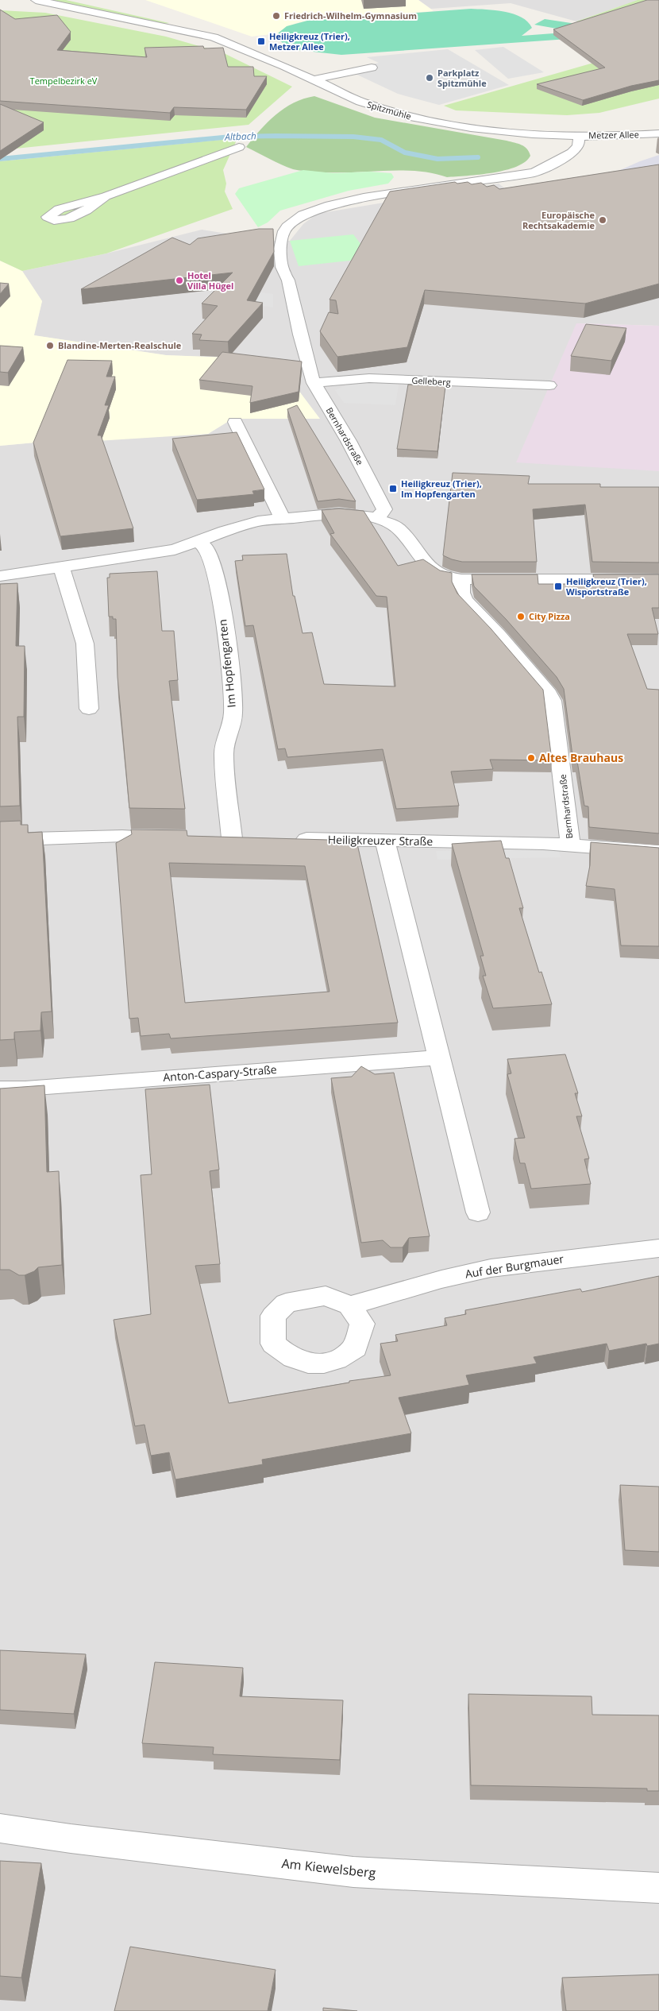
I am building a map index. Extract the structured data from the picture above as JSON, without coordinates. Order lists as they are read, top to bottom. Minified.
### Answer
{"streets":{"street":["Spitzmühle","Metzer Allee","Gelleberg","Bernhardstraße","Im Hopfengarten","Heiligkreuzer Straße","Anton-Caspary-Straße","Auf der Burgmauer","Am Kiewelsberg"]},"crossings":[["Spitzmühle","Metzer Allee"],["Spitzmühle","Bernhardstraße"],["Metzer Allee","Bernhardstraße"],["Gelleberg","Bernhardstraße"],["Bernhardstraße","Heiligkreuzer Straße"]],"water":["Altbach"],"parks":["Tempelbezirk eV"],"places":{"other":["Friedrich-Wilhelm-Gymnasium","Parkplatz Spitzmühle","Europäische Rechtsakademie","Hotel Villa Hügel","Blandine-Merten-Realschule","City Pizza","Altes Brauhaus"],"transit":["Heiligkreuz (Trier), Metzer Allee","Heiligkreuz (Trier), Im Hopfengarten","Heiligkreuz (Trier), Wisportstraße"]}}
